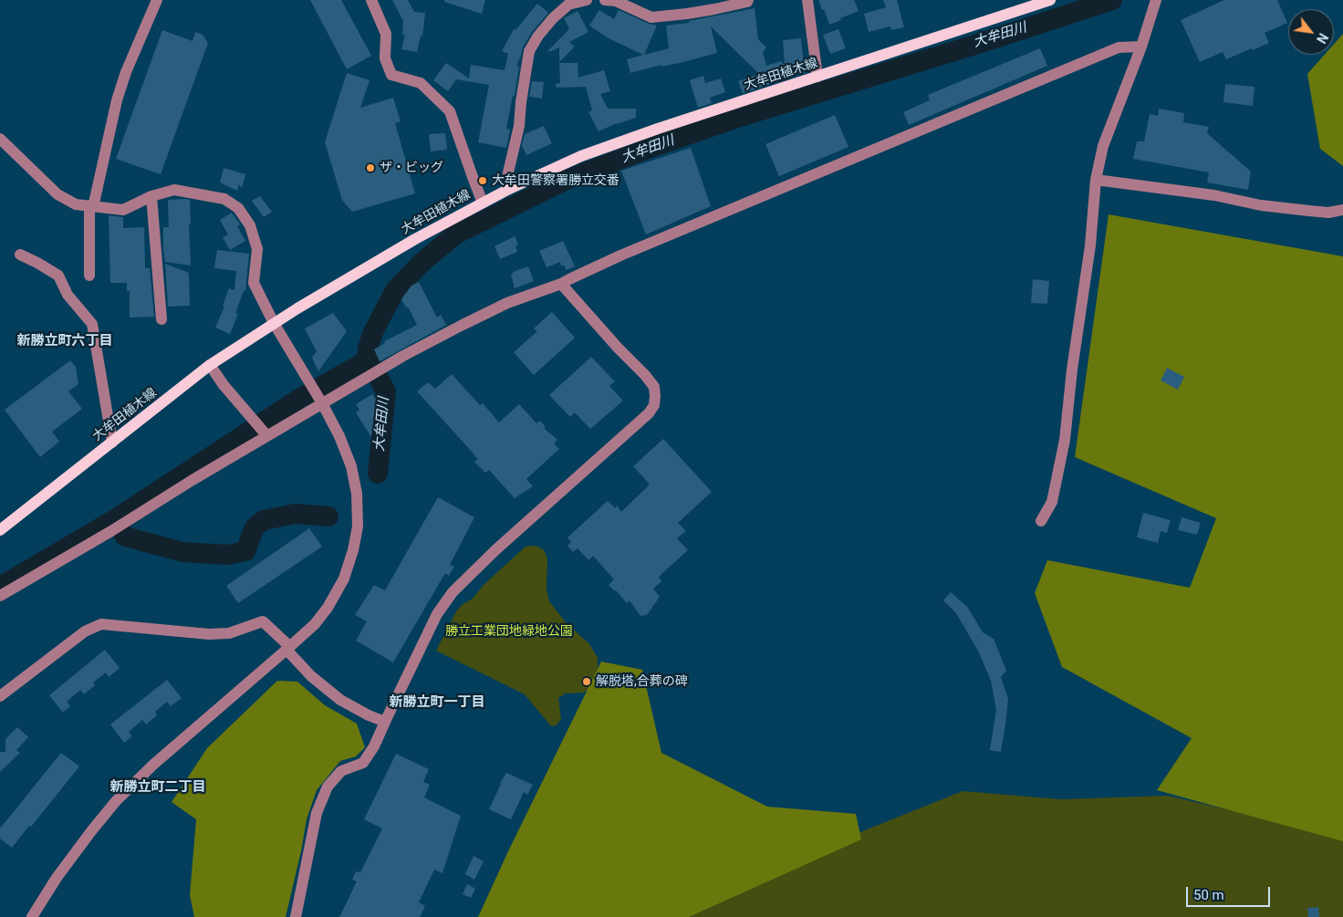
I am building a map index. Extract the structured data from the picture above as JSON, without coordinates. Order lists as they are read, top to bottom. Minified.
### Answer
{"streets":{"main road":["大牟田植木線"]},"districts":["新勝立町六丁目","新勝立町一丁目","新勝立町二丁目"],"water":["大牟田川"],"parks":["勝立工業団地緑地公園"],"places":["ザ・ビッグ","大牟田警察署勝立交番","解脱塔,合葬の碑"],"scale_bar":"50 m","north":"bottom right"}
